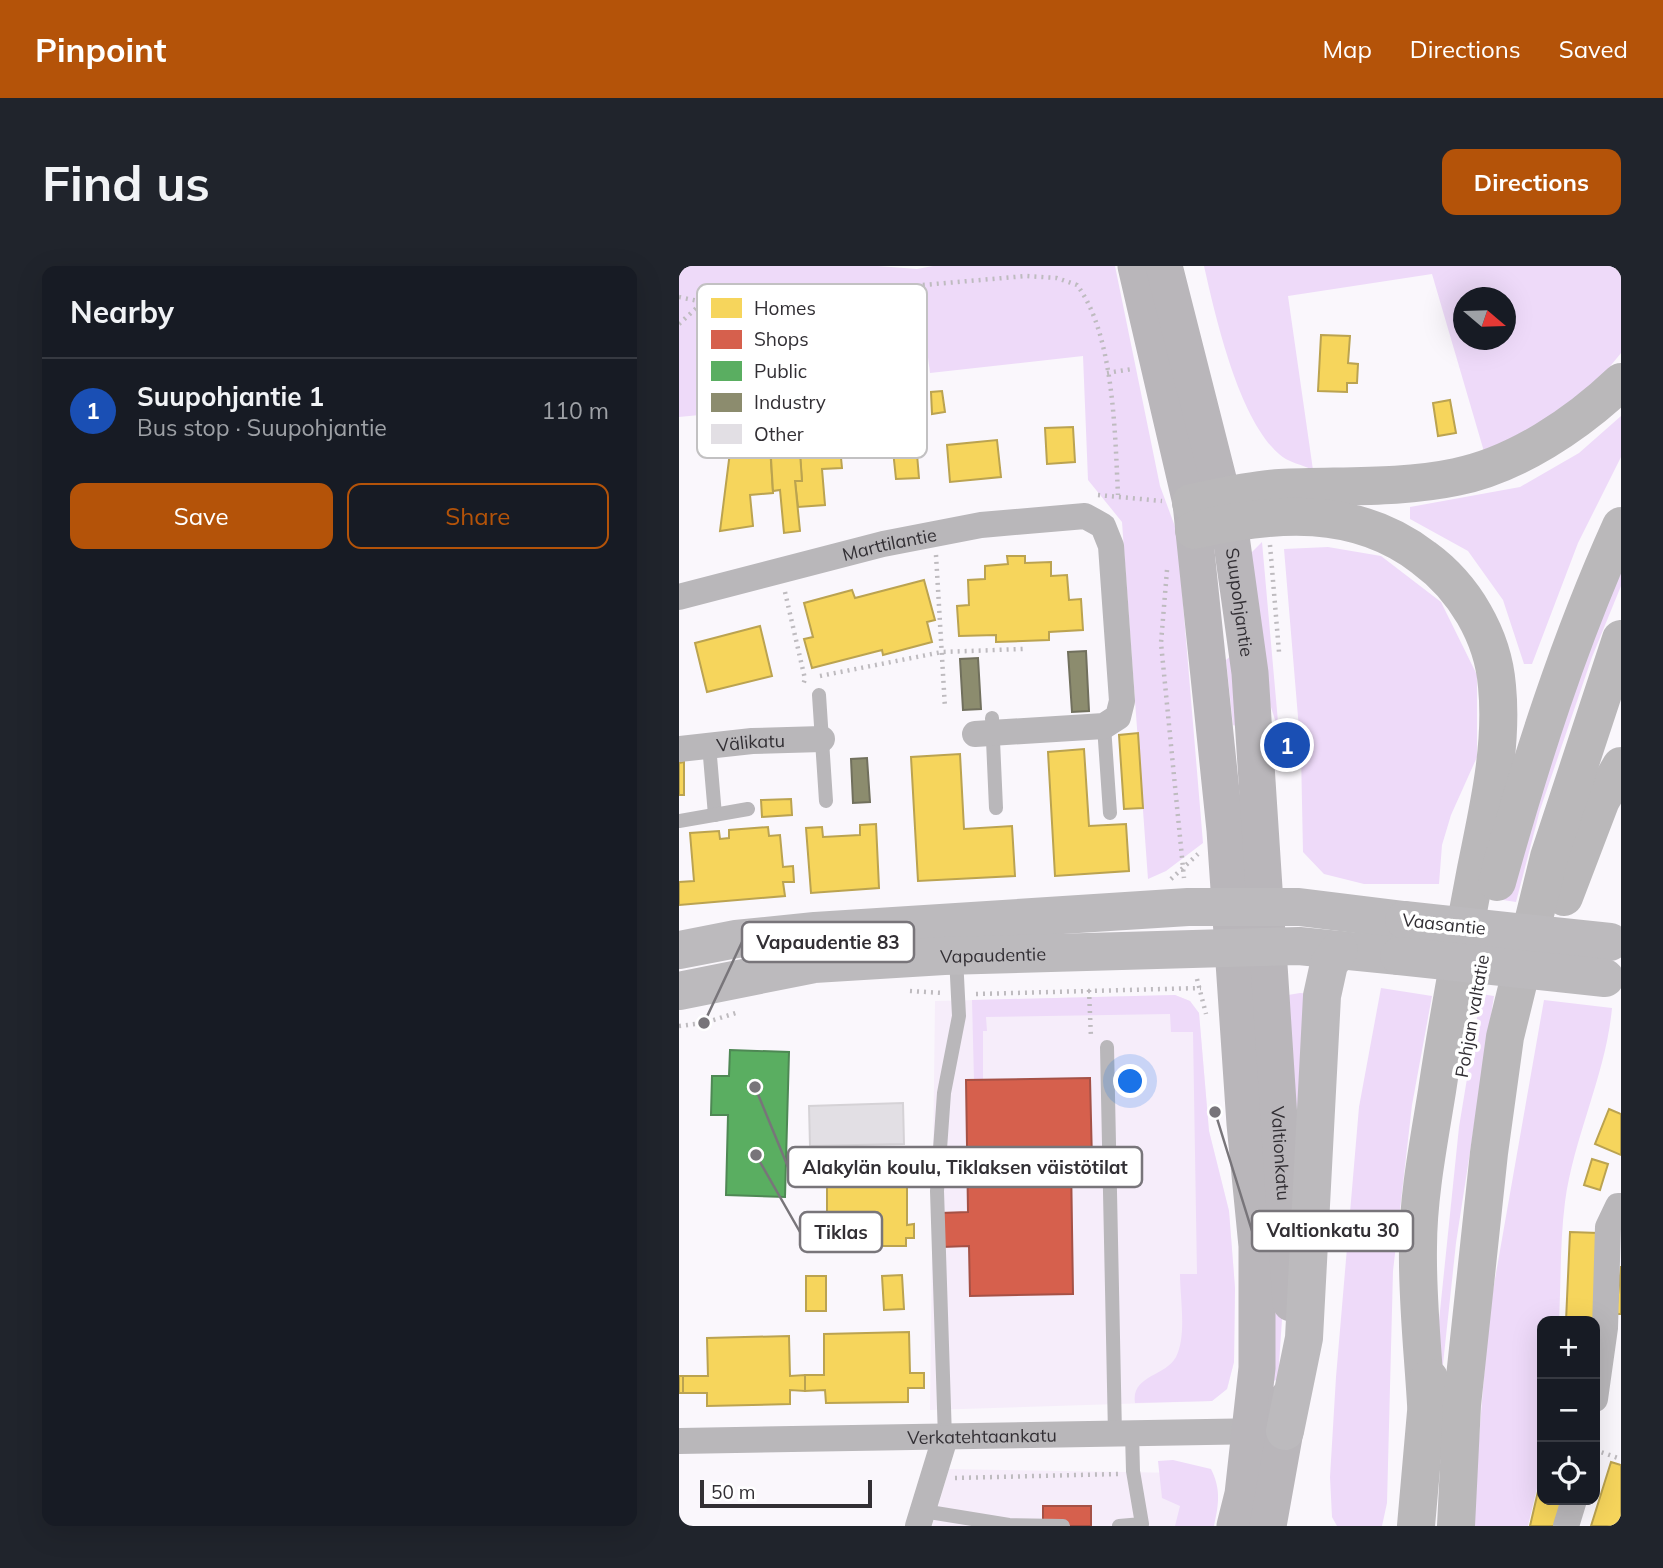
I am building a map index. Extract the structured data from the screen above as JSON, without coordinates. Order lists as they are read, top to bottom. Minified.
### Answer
{"streets":{"highway":["Pohjan valtatie"],"main road":["Vaasantie","Vapaudentie","Valtionkatu"],"street":["Marttilantie","Välikatu","Verkatehtaankatu"]},"crossings":[["Vaasantie","Vapaudentie"],["Vaasantie","Valtionkatu"],["Vapaudentie","Valtionkatu"],["Valtionkatu","Verkatehtaankatu"]],"places":["Vapaudentie 83","Alakylän koulu, Tiklaksen väistötilat","Valtionkatu 30","Tiklas"],"legend":["Homes","Shops","Public","Industry","Other"],"scale_bar":"50 m","north":"right","page":{"header":"Pinpoint","nav":["Map","Directions","Saved"],"buttons":["Directions",["Save","Share"]],"title":"Find us","heading":"Nearby","list":[{"mark":"1","name":"Suupohjantie 1","note":"Bus stop · Suupohjantie","value":"110 m"}],"pins":"1","map_buttons":["+","−"],"scale":"50 m"}}
